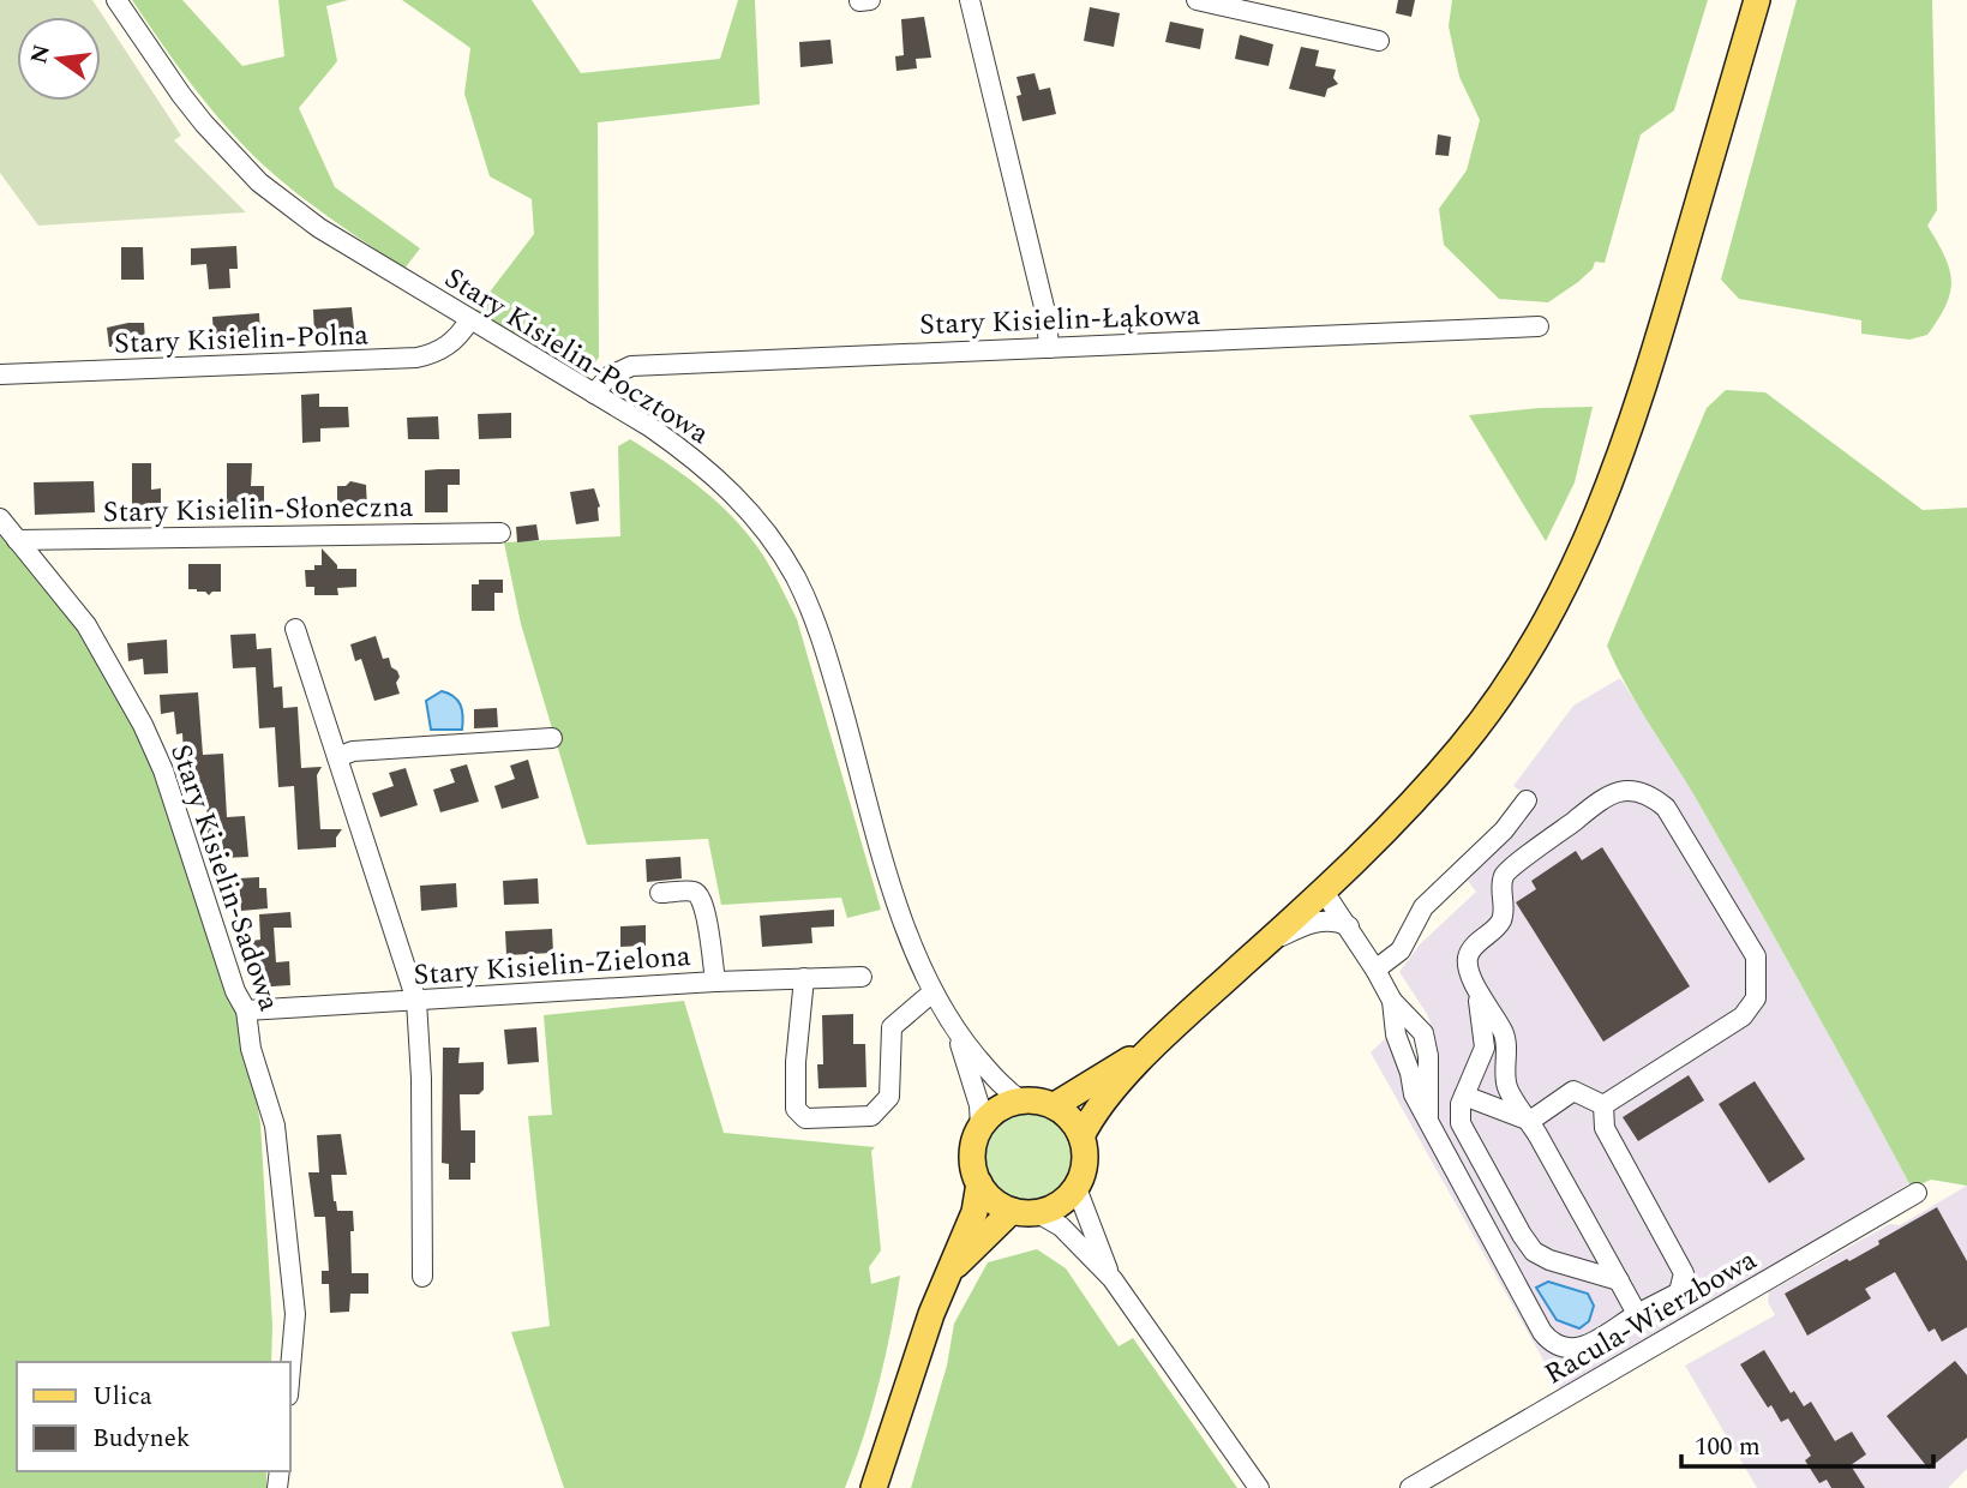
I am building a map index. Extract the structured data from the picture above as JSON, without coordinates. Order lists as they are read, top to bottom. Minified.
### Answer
{"streets":{"street":["Stary Kisielin-Łąkowa","Stary Kisielin-Polna","Stary Kisielin-Pocztowa","Stary Kisielin-Słoneczna","Stary Kisielin-Sadowa","Stary Kisielin-Zielona","Racula-Wierzbowa"]},"crossings":[["Stary Kisielin-Łąkowa","Stary Kisielin-Pocztowa"],["Stary Kisielin-Polna","Stary Kisielin-Pocztowa"],["Stary Kisielin-Słoneczna","Stary Kisielin-Sadowa"],["Stary Kisielin-Sadowa","Stary Kisielin-Zielona"]],"legend":["Ulica","Budynek"],"scale_bar":"100 m","north":"left"}
